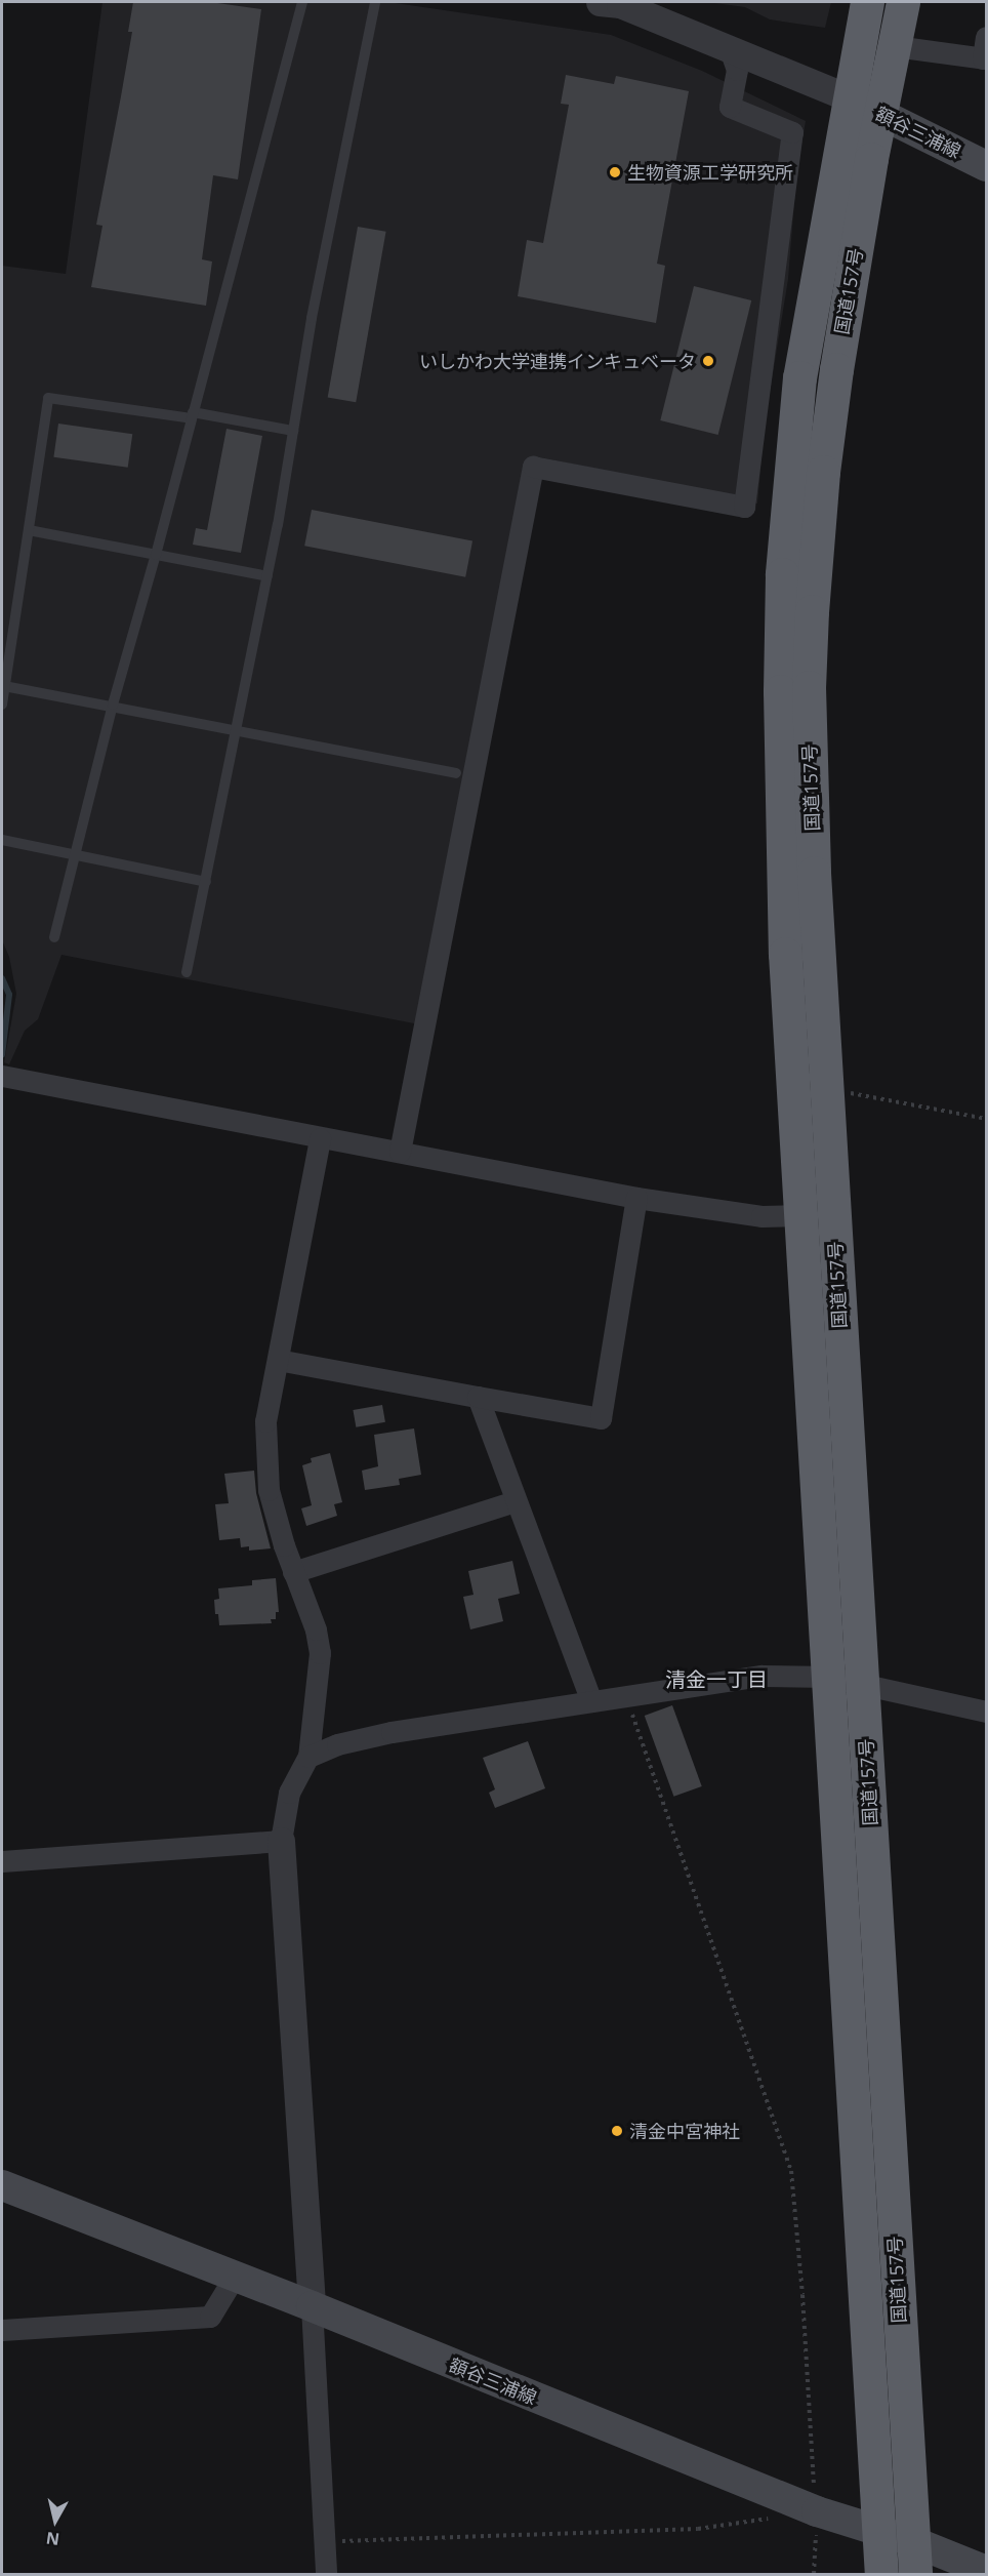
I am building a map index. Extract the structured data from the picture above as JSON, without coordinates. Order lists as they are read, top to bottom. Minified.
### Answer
{"streets":{"highway":["国道157号"],"main road":["額谷三浦線"]},"crossings":[["額谷三浦線","国道157号"]],"districts":["清金一丁目"],"places":["生物資源工学研究所","いしかわ大学連携インキュベータ","清金中宮神社"],"north":"bottom"}
